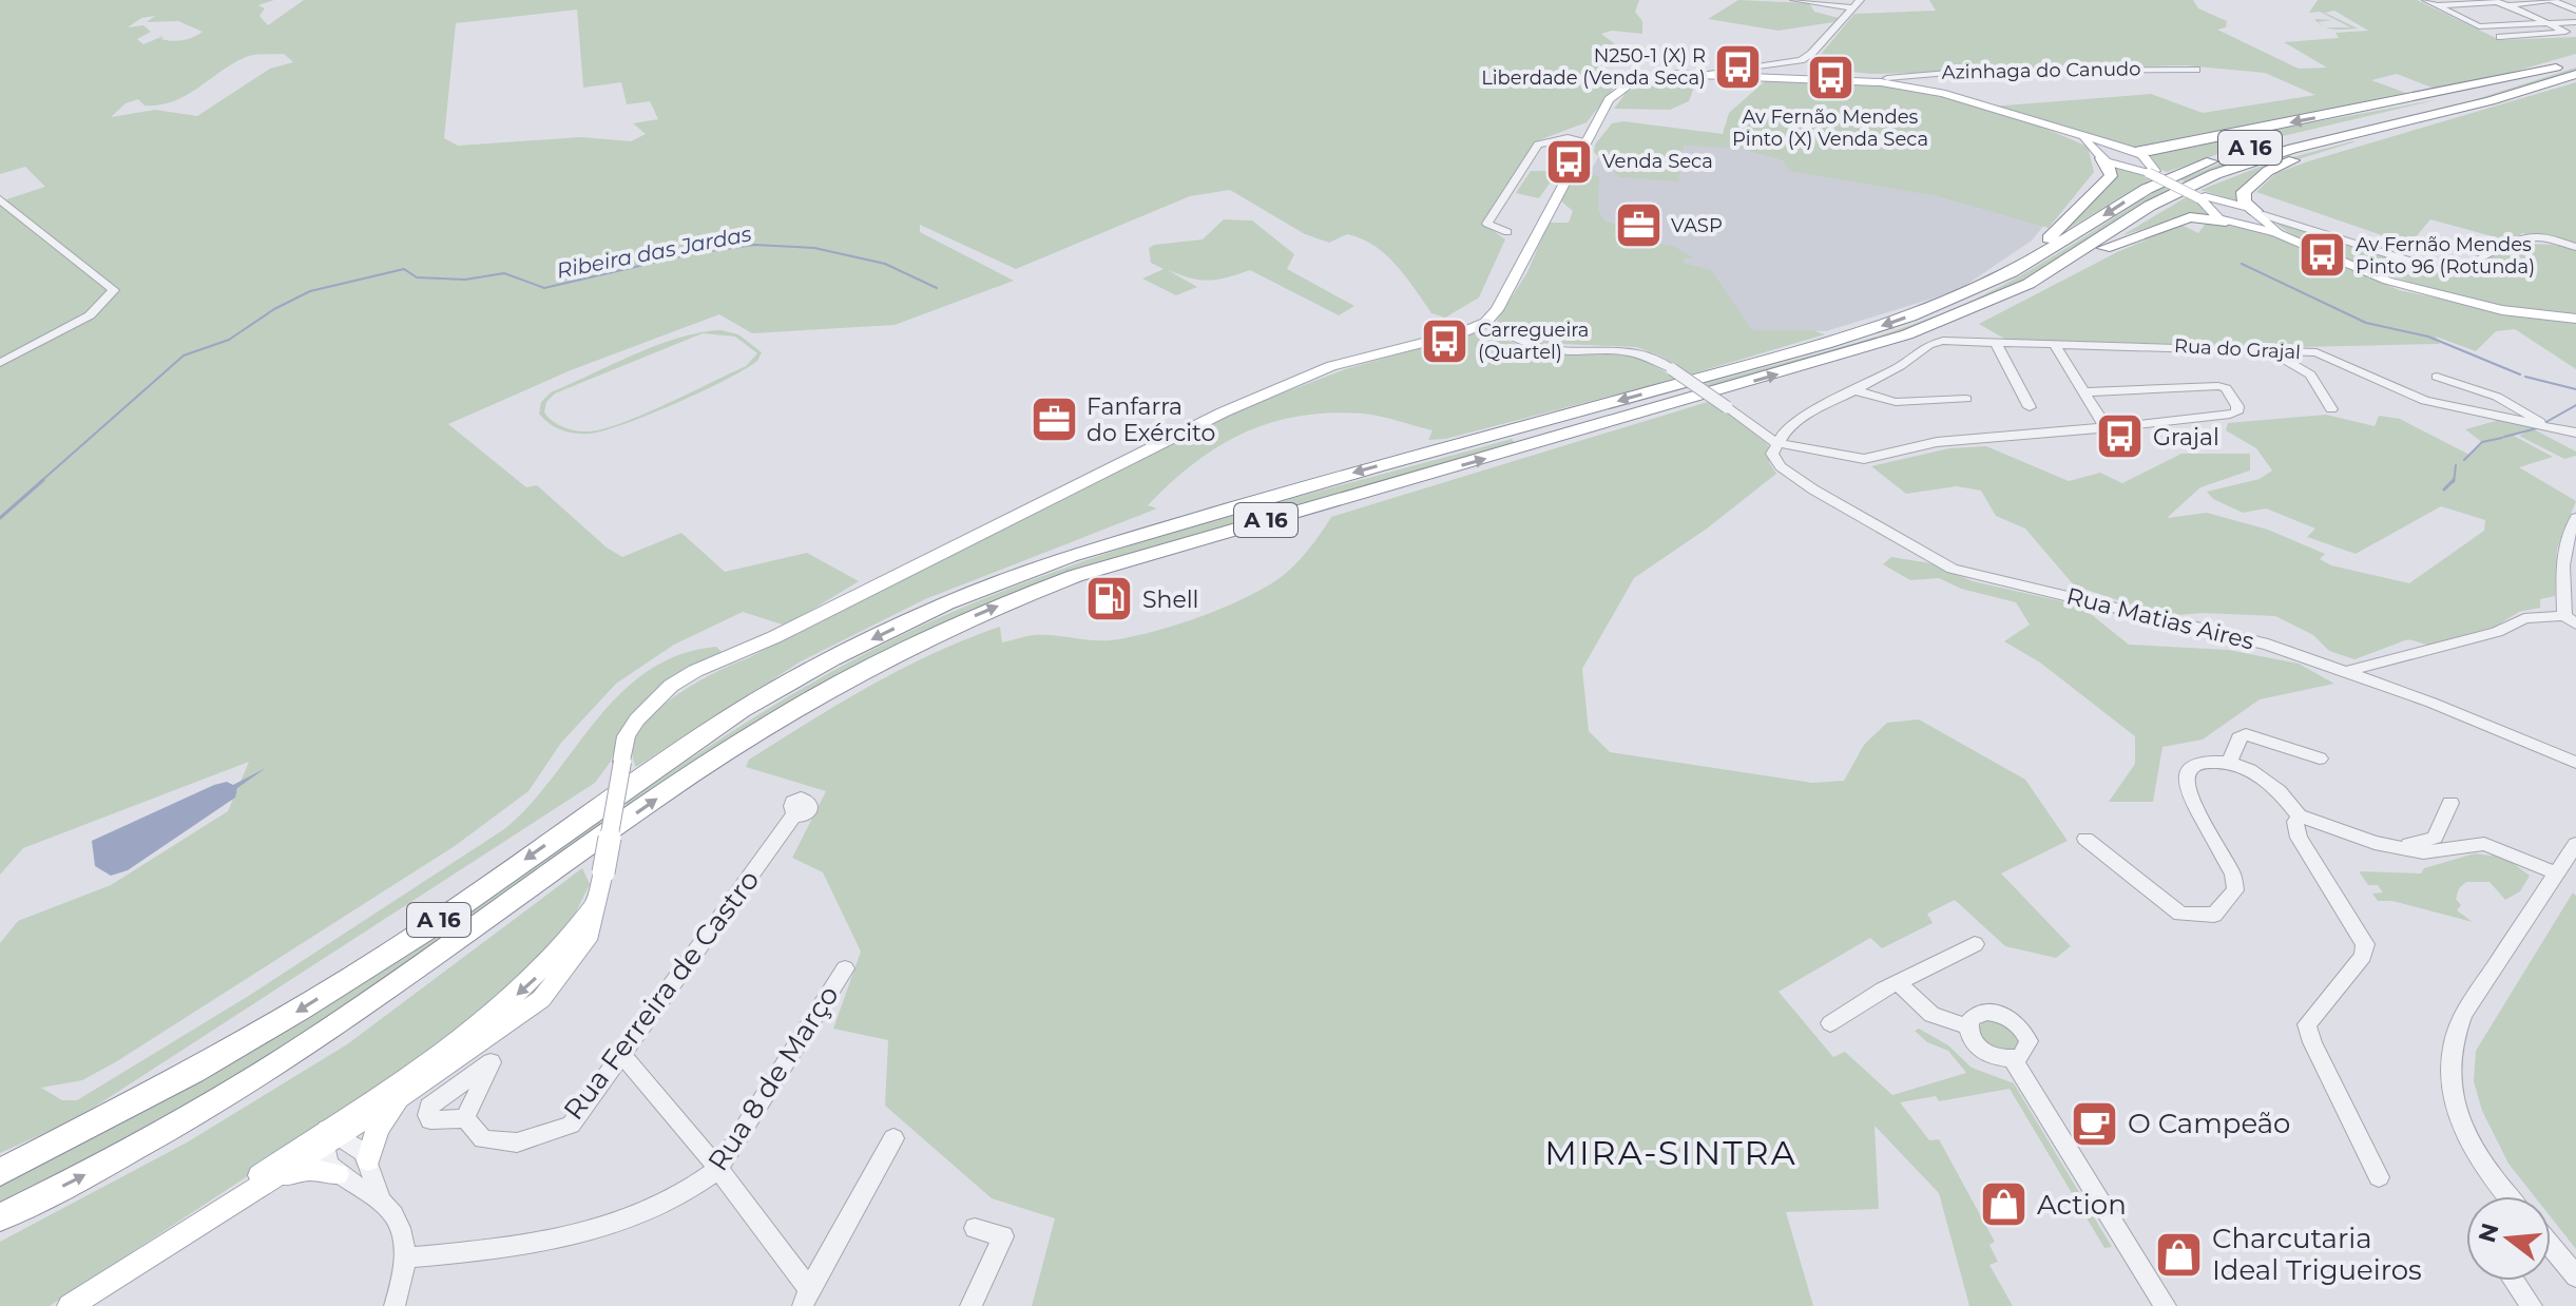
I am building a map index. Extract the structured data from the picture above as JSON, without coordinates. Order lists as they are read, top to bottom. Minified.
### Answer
{"streets":{"highway":["A 16"],"street":["Azinhaga do Canudo","Rua do Grajal","Rua Matias Aires","Rua Ferreira de Castro","Rua 8 de Março"]},"districts":["MIRA-SINTRA"],"water":["Ribeira das Jardas"],"places":{"bus stop":["N250-1 (X) R Liberdade (Venda Seca)","Av Fernão Mendes Pinto (X) Venda Seca","Venda Seca","Av Fernão Mendes Pinto 96 (Rotunda)","Carregueira (Quartel)","Grajal"],"office":["VASP","Fanfarra do Exército"],"fuel station":["Shell"],"cafe":["O Campeão"],"shop":["Action","Charcutaria Ideal Trigueiros"]},"north":"left"}
